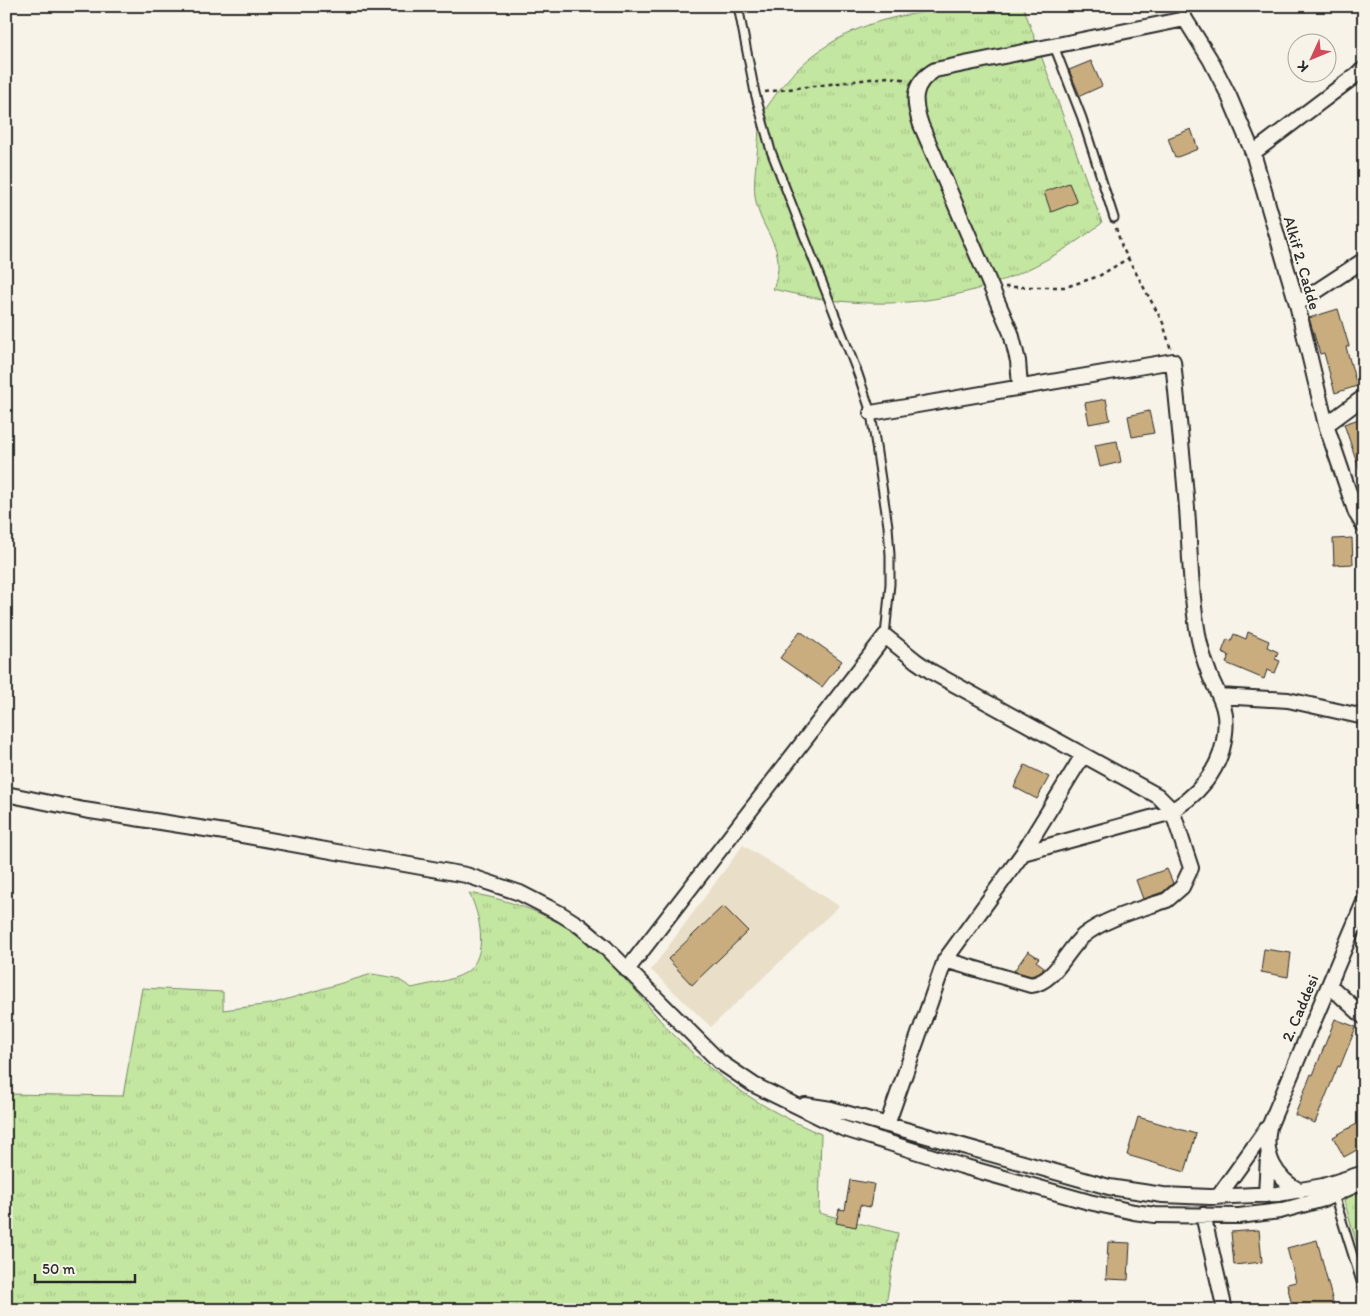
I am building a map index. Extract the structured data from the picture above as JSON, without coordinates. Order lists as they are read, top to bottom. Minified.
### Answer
{"streets":{"street":["Alkif 2. Cadde","2. Caddesi"]},"scale_bar":"50 m","north":"bottom left"}
